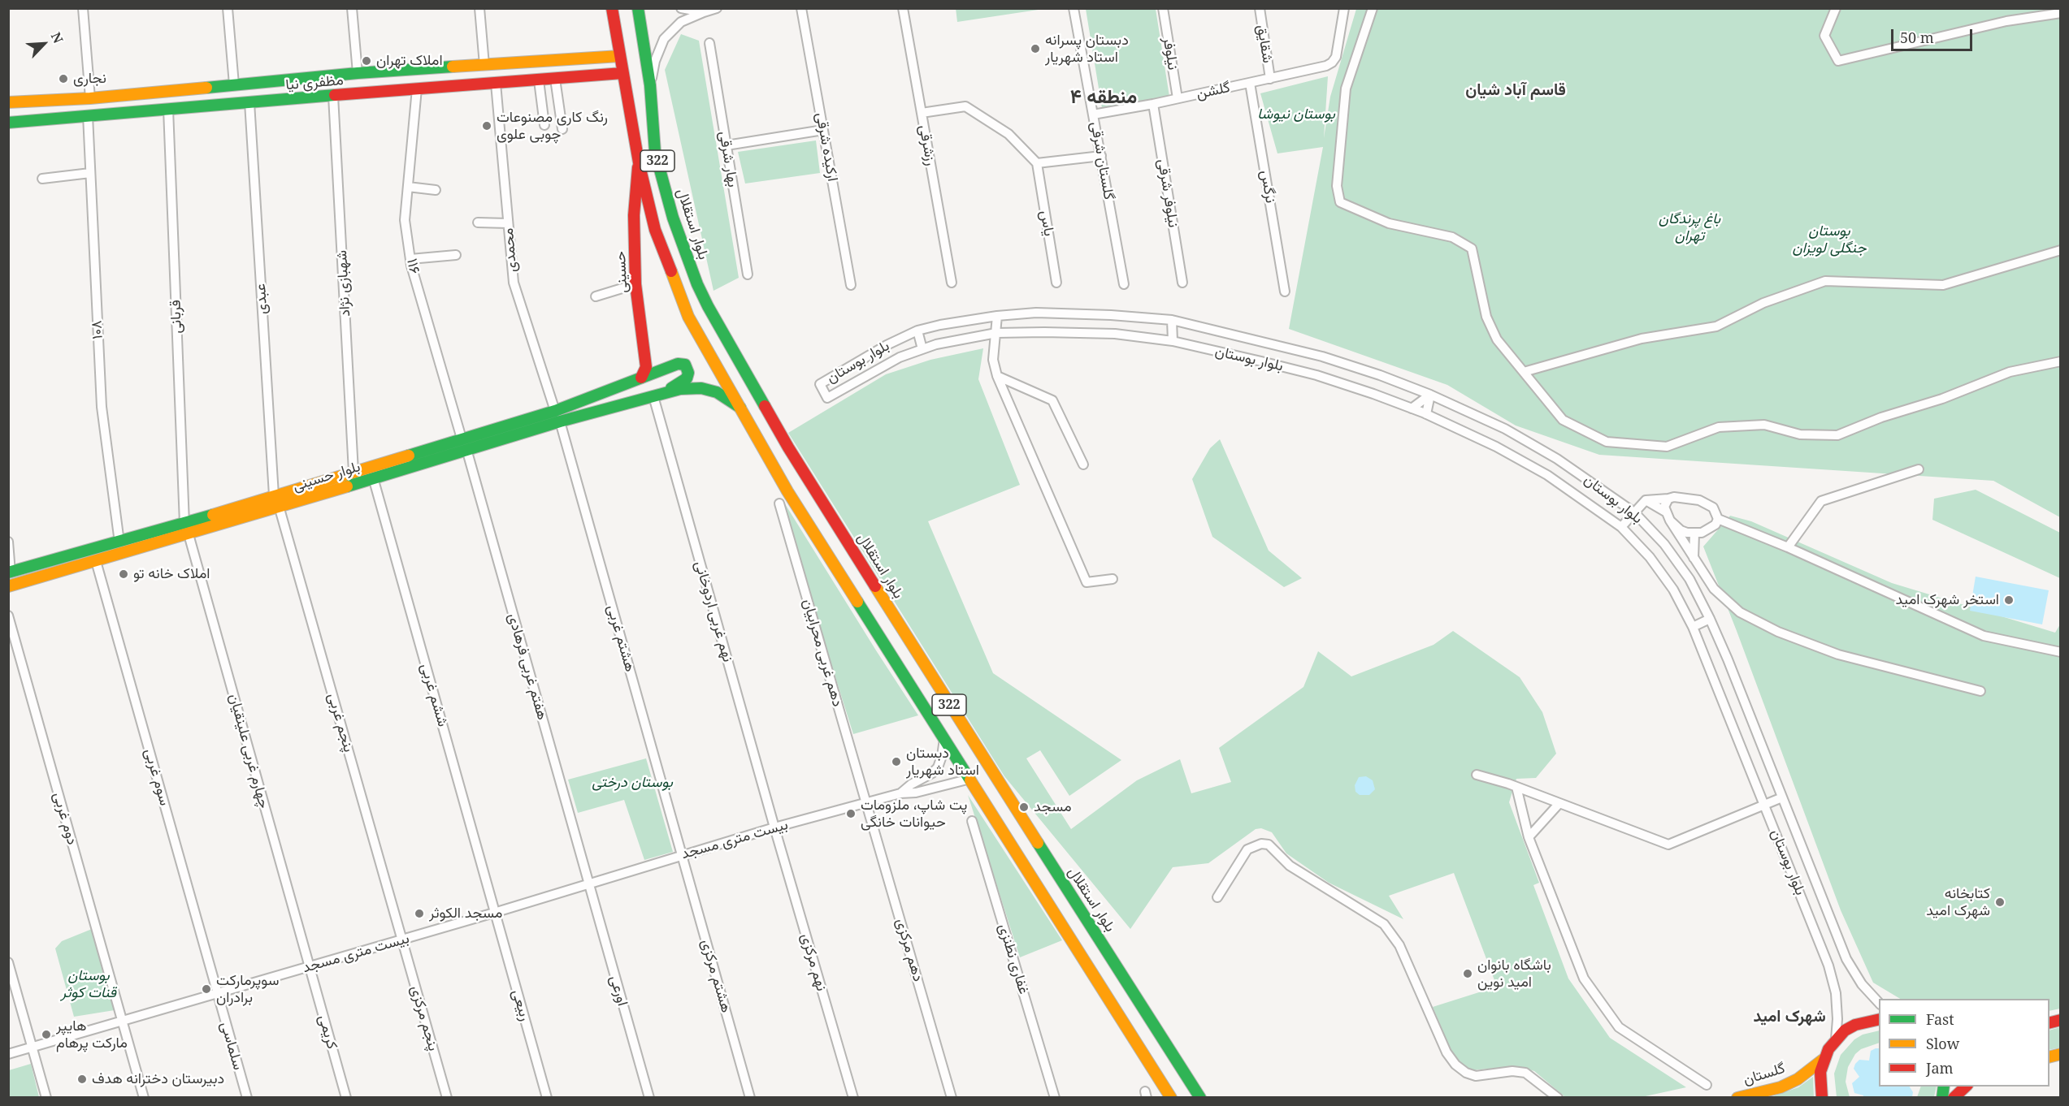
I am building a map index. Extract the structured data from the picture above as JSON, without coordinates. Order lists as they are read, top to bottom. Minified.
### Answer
{"streets":{"main road":["مظفری نیا","322","بلوار استقلال","حسینی","بلوار حسینی","گلستان"],"street":["شقایق","نیلوفر","گلشن","رزشرقی","ارکیده شرقی","بهار شرقی","گلستان شرقی","نرگس","نیلوفر شرقی","یاس","محمدی","۱۱۶","شهبازی نژاد","عبدی","قربانی","۱۰۸","بلوار بوستان","نهم غربی اردوخانی","هشتم غربی","دهم غربی محرابیان","هفتم غربی فرهادی","ششم غربی","پنجم غربی","چهارم غربی علینقیان","سوم غربی","دوم غربی","بیست متری مسجد","دهم مرکزی","غفاری نطنزی","نهم مرکزی","هشتم مرکزی","اورعی","ربیعی","پنجم مرکزی","کریمی","سلماسی"]},"crossings":[["شقایق","گلشن"],["نیلوفر","گلشن"],["مظفری نیا","322"],["مظفری نیا","محمدی"],["مظفری نیا","۱۱۶"],["مظفری نیا","شهبازی نژاد"],["مظفری نیا","عبدی"],["مظفری نیا","قربانی"],["مظفری نیا","۱۰۸"],["گلشن","گلستان شرقی"],["گلشن","نرگس"],["گلشن","نیلوفر شرقی"],["322","حسینی"],["322","بیست متری مسجد"],["محمدی","بلوار حسینی"],["محمدی","هشتم غربی"],["۱۱۶","بلوار حسینی"],["۱۱۶","هفتم غربی فرهادی"],["حسینی","بلوار حسینی"],["شهبازی نژاد","بلوار حسینی"],["عبدی","بلوار حسینی"],["عبدی","پنجم غربی"],["قربانی","بلوار حسینی"],["قربانی","چهارم غربی علینقیان"],["۱۰۸","بلوار حسینی"],["بلوار حسینی","نهم غربی اردوخانی"],["بلوار حسینی","هشتم غربی"],["بلوار حسینی","هفتم غربی فرهادی"],["بلوار حسینی","ششم غربی"],["بلوار حسینی","پنجم غربی"],["بلوار حسینی","چهارم غربی علینقیان"],["بلوار حسینی","سوم غربی"],["نهم غربی اردوخانی","بیست متری مسجد"],["نهم غربی اردوخانی","نهم مرکزی"],["هشتم غربی","بیست متری مسجد"],["هشتم غربی","هشتم مرکزی"],["دهم غربی محرابیان","بیست متری مسجد"],["دهم غربی محرابیان","دهم مرکزی"],["هفتم غربی فرهادی","بیست متری مسجد"],["هفتم غربی فرهادی","اورعی"],["ششم غربی","بیست متری مسجد"],["ششم غربی","ربیعی"],["پنجم غربی","بیست متری مسجد"],["پنجم غربی","پنجم مرکزی"],["چهارم غربی علینقیان","بیست متری مسجد"],["چهارم غربی علینقیان","کریمی"],["سوم غربی","بیست متری مسجد"],["سوم غربی","سلماسی"],["دوم غربی","بیست متری مسجد"],["بیست متری مسجد","دهم مرکزی"],["بیست متری مسجد","نهم مرکزی"],["بیست متری مسجد","هشتم مرکزی"],["بیست متری مسجد","اورعی"],["بیست متری مسجد","ربیعی"],["بیست متری مسجد","پنجم مرکزی"],["بیست متری مسجد","کریمی"],["بیست متری مسجد","سلماسی"]],"districts":["قاسم آباد شیان","منطقه ۴","شهرک امید"],"parks":["بوستان نیوشا","باغ پرندگان تهران","بوستان جنگلی لویزان","بوستان درختی","بوستان قنات کوثر"],"places":["دبستان پسرانه استاد شهريار","املاک تهران","نجاری","رنگ کاری مصنوعات چوبی علوی","املاک خانه تو","استخر شهرک امید","دبستان استاد شهریار","مسجد","پت شاپ، ملزومات حیوانات خانگی","کتابخانه شهرک امید","مسجد الکوثر","باشگاه بانوان امید نوین","سوپرمارکت برادران","هایپر مارکت پرهام","دبیرستان دخترانه هدف"],"legend":["Fast","Slow","Jam"],"scale_bar":"50 m","north":"top right"}
